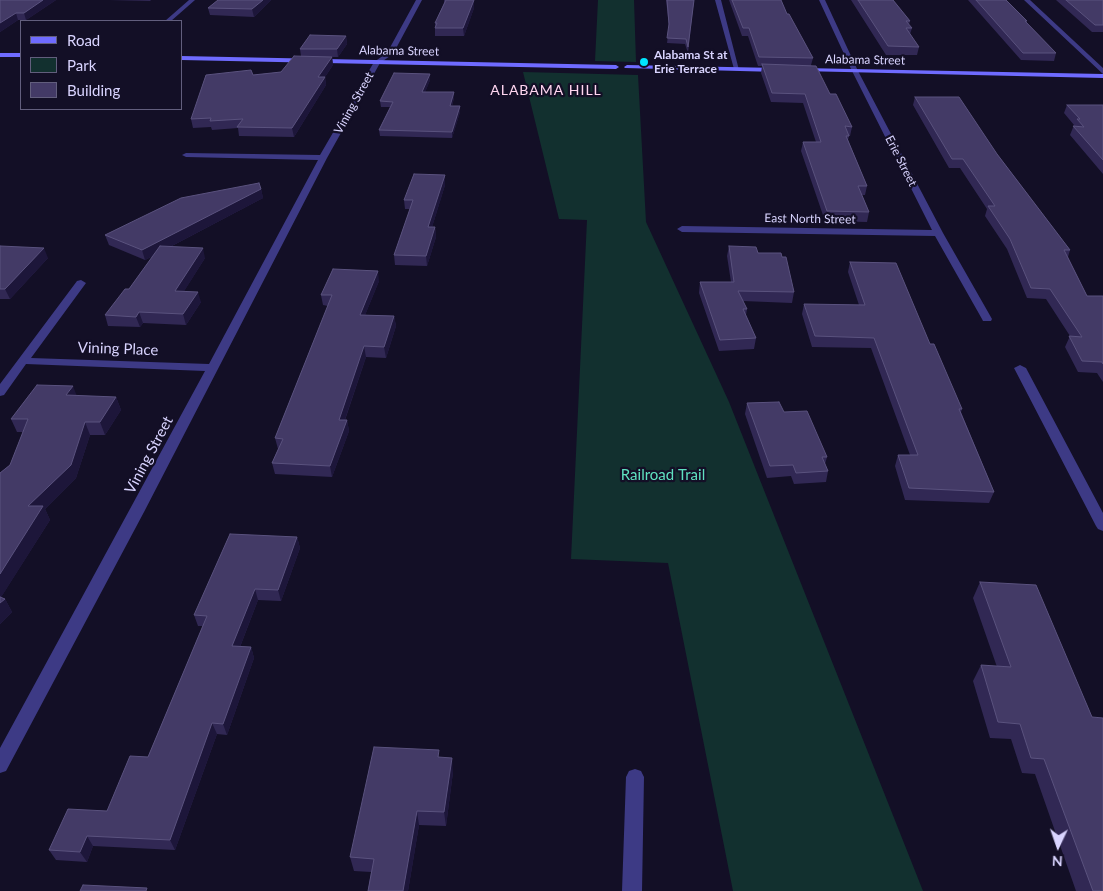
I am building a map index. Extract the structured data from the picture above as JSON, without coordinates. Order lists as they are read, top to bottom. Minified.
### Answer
{"streets":{"main road":["Alabama Street"],"street":["Vining Street","Erie Street","East North Street","Vining Place"]},"crossings":[["Alabama Street","Vining Street"],["Alabama Street","Erie Street"],["Vining Street","Vining Place"],["Erie Street","East North Street"]],"districts":["ALABAMA HILL"],"parks":["Railroad Trail"],"places":["Alabama St at Erie Terrace"],"legend":["Road","Park","Building"],"north":"bottom"}
